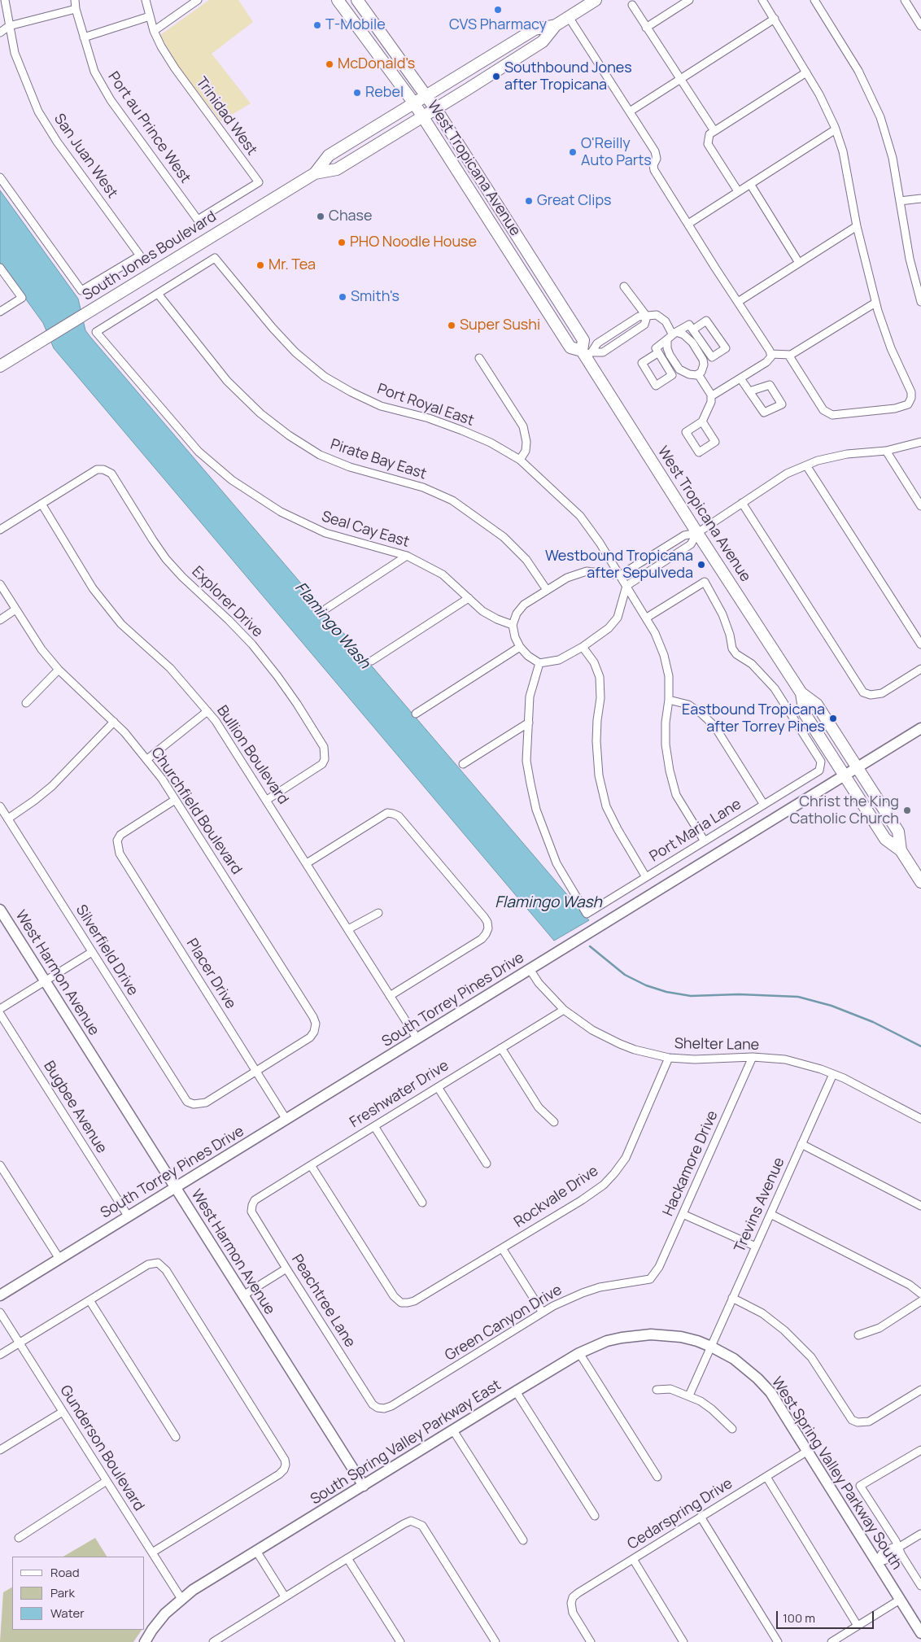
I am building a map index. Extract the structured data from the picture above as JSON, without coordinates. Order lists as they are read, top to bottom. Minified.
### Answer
{"streets":{"main road":["West Tropicana Avenue","South Jones Boulevard","West Harmon Avenue","South Torrey Pines Drive","South Spring Valley Parkway East","West Spring Valley Parkway South"],"street":["Trinidad West","Port au Prince West","San Juan West","Port Royal East","Pirate Bay East","Seal Cay East","Explorer Drive","Bullion Boulevard","Churchfield Boulevard","Port Maria Lane","Silverfield Drive","Placer Drive","Shelter Lane","Freshwater Drive","Bugbee Avenue","Hackamore Drive","Rockvale Drive","Trevins Avenue","Peachtree Lane","Green Canyon Drive","Gunderson Boulevard","Cedarspring Drive"]},"crossings":[["Trinidad West","Port au Prince West"],["West Tropicana Avenue","South Jones Boulevard"],["West Tropicana Avenue","South Torrey Pines Drive"],["Port Royal East","Pirate Bay East"],["Port Royal East","Seal Cay East"],["Port Royal East","Port Maria Lane"],["Pirate Bay East","Seal Cay East"],["Explorer Drive","Bullion Boulevard"],["Bullion Boulevard","South Torrey Pines Drive"],["Churchfield Boulevard","Silverfield Drive"],["Churchfield Boulevard","Placer Drive"],["Silverfield Drive","Placer Drive"],["West Harmon Avenue","South Torrey Pines Drive"],["West Harmon Avenue","South Spring Valley Parkway East"],["Placer Drive","South Torrey Pines Drive"],["South Torrey Pines Drive","Shelter Lane"],["South Torrey Pines Drive","Bugbee Avenue"],["Shelter Lane","Freshwater Drive"],["Shelter Lane","Hackamore Drive"],["Shelter Lane","Rockvale Drive"],["Shelter Lane","Trevins Avenue"],["Freshwater Drive","Rockvale Drive"],["Freshwater Drive","Peachtree Lane"],["Hackamore Drive","Green Canyon Drive"],["Trevins Avenue","South Spring Valley Parkway East"],["Trevins Avenue","West Spring Valley Parkway South"],["Peachtree Lane","Green Canyon Drive"],["South Spring Valley Parkway East","Gunderson Boulevard"],["South Spring Valley Parkway East","West Spring Valley Parkway South"],["West Spring Valley Parkway South","Cedarspring Drive"]],"water":["Flamingo Wash"],"places":["CVS Pharmacy","T-Mobile","McDonald's","Southbound Jones after Tropicana","Rebel","O'Reilly Auto Parts","Great Clips","Chase","PHO Noodle House","Mr. Tea","Smith's","Super Sushi","Westbound Tropicana after Sepulveda","Eastbound Tropicana after Torrey Pines","Christ the King Catholic Church"],"legend":["Road","Park","Water"],"scale_bar":"100 m"}
